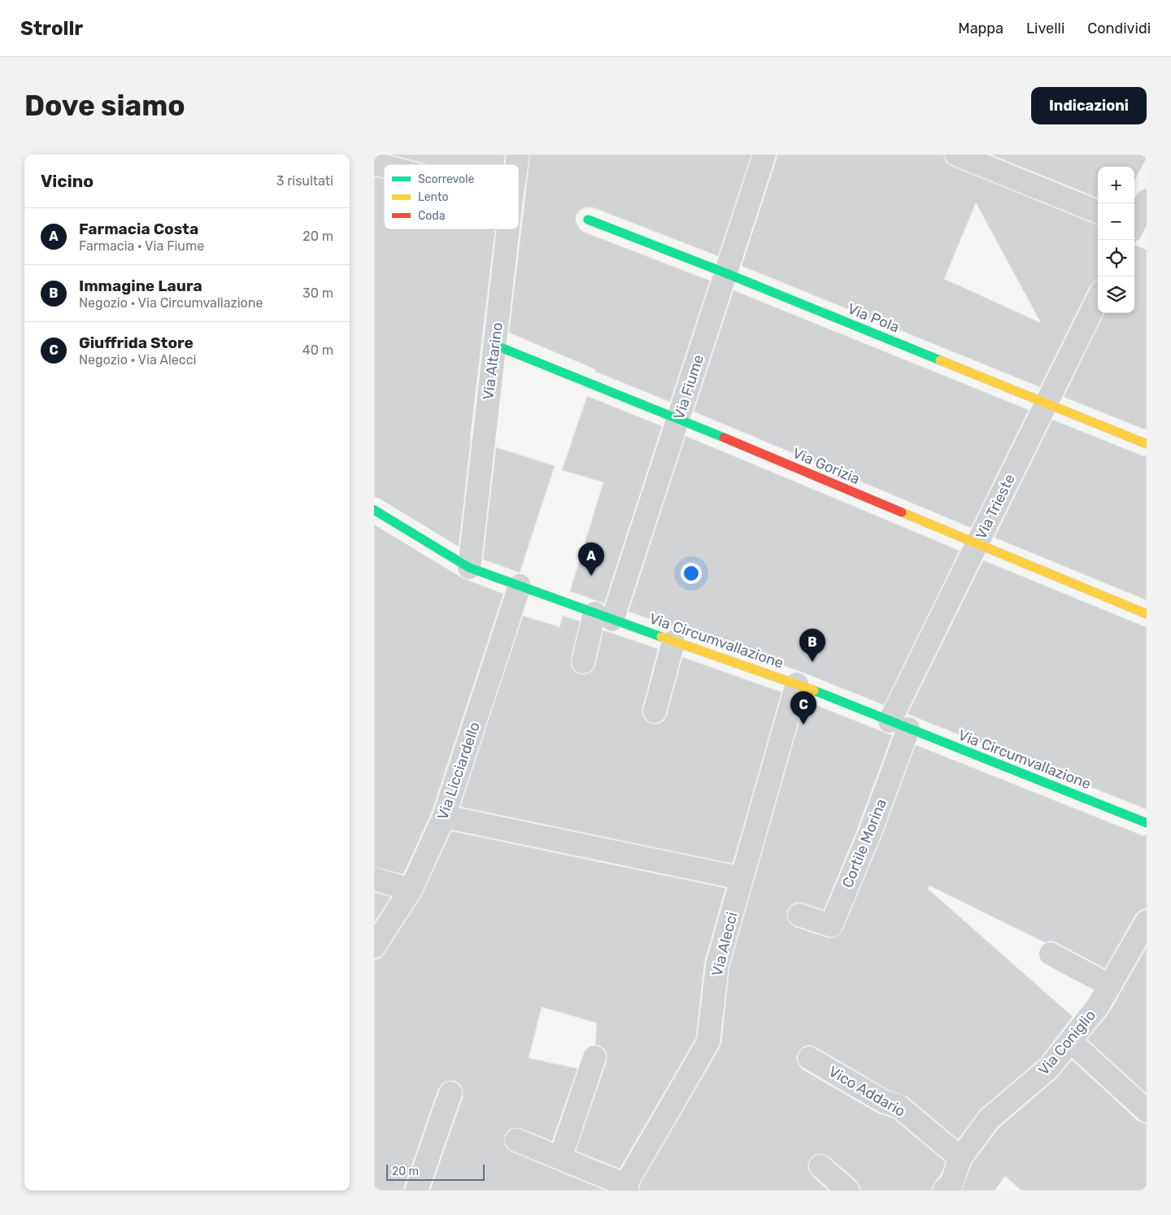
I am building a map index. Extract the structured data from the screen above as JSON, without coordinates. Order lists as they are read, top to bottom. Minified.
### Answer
{"streets":{"street":["Via Pola","Via Altarino","Via Fiume","Via Gorizia","Via Trieste","Via Circumvallazione","Via Licciardello","Cortile Morina","Via Alecci","Via Coniglio","Vico Addario"]},"crossings":[["Via Pola","Via Fiume"],["Via Pola","Via Trieste"],["Via Altarino","Via Gorizia"],["Via Altarino","Via Circumvallazione"],["Via Fiume","Via Gorizia"],["Via Fiume","Via Circumvallazione"],["Via Gorizia","Via Trieste"],["Via Trieste","Via Circumvallazione"],["Via Trieste","Cortile Morina"],["Via Circumvallazione","Via Licciardello"],["Via Circumvallazione","Cortile Morina"],["Via Circumvallazione","Via Alecci"],["Via Coniglio","Vico Addario"]],"legend":["Scorrevole","Lento","Coda"],"scale_bar":"20 m","page":{"header":"Strollr","nav":["Mappa","Livelli","Condividi"],"buttons":"Indicazioni","title":"Dove siamo","heading":["Vicino","3 risultati"],"map_buttons":["+","−"],"list":[{"mark":"A","name":"Farmacia Costa","note":"Farmacia · Via Fiume","value":"20 m"},{"mark":"B","name":"Immagine Laura","note":"Negozio · Via Circumvallazione","value":"30 m"},{"mark":"C","name":"Giuffrida Store","note":"Negozio · Via Alecci","value":"40 m"}],"pins":["A","B","C"],"scale":"20 m"}}
